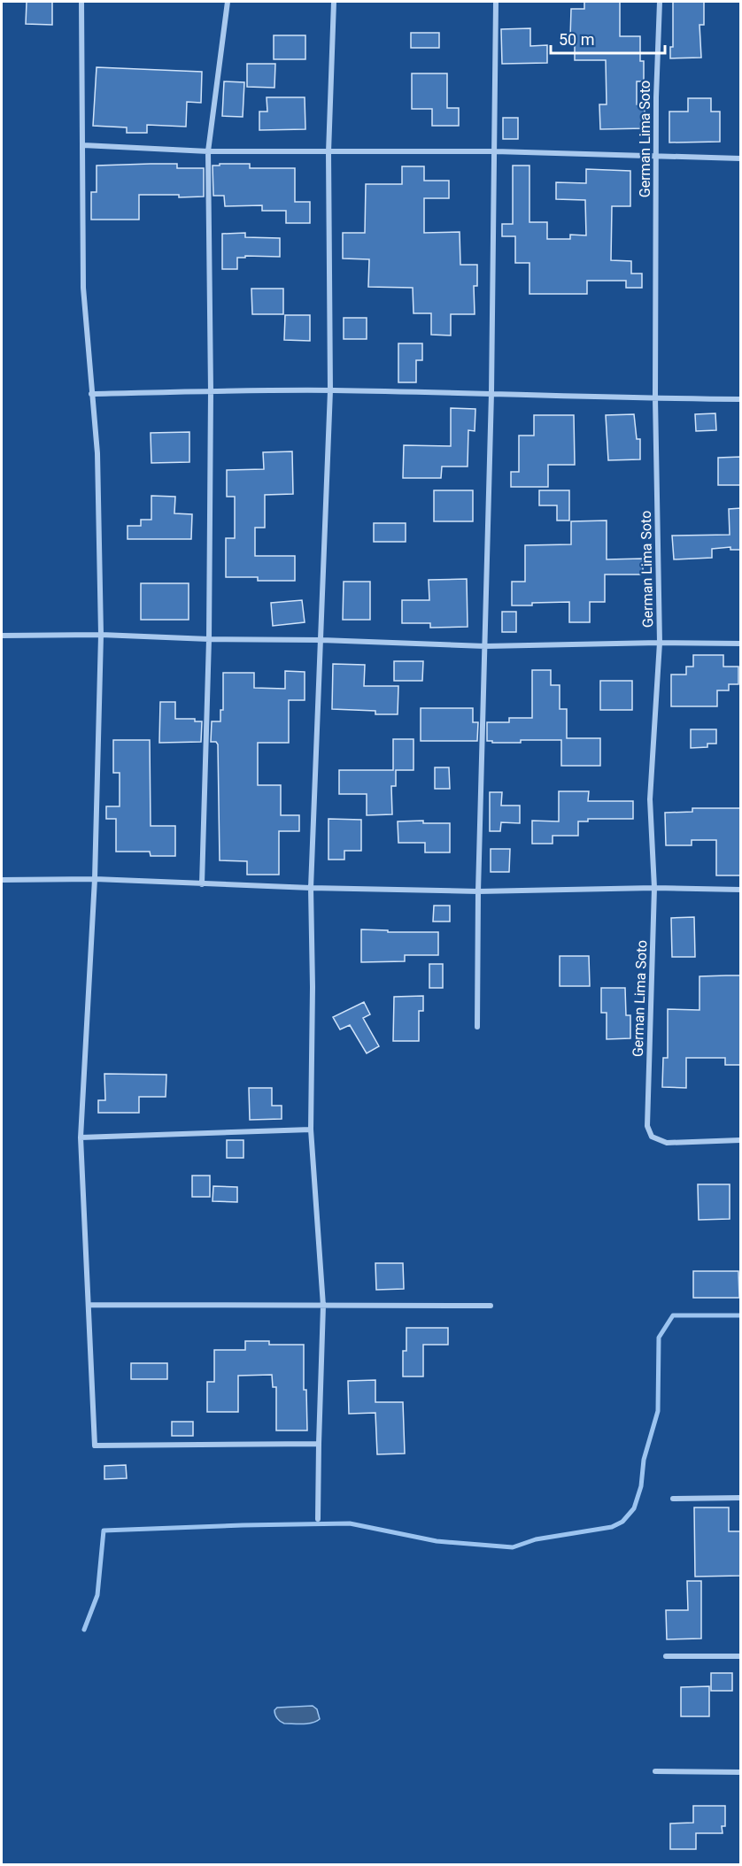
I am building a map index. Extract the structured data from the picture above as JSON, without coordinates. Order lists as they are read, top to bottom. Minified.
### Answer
{"streets":{"street":["German Lima Soto"]},"scale_bar":"50 m"}
